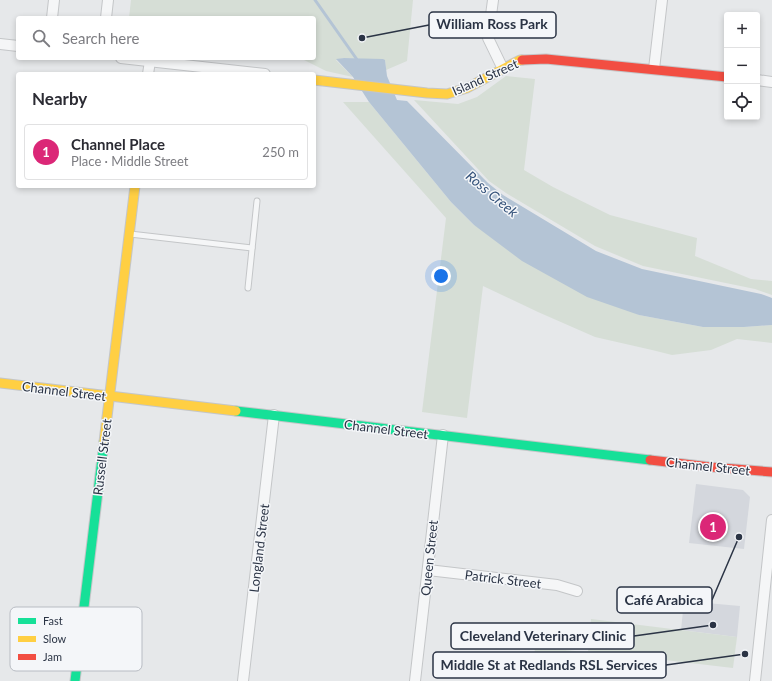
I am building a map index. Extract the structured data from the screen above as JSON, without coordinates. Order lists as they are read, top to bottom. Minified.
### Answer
{"streets":{"street":["Island Street","Channel Street","Russell Street","Longland Street","Queen Street","Patrick Street"]},"crossings":[["Channel Street","Russell Street"],["Channel Street","Longland Street"],["Channel Street","Queen Street"],["Queen Street","Patrick Street"]],"water":["Ross Creek"],"places":["William Ross Park","Café Arabica","Cleveland Veterinary Clinic","Middle St at Redlands RSL Services"],"legend":["Fast","Slow","Jam"],"page":{"map_buttons":["+","−"],"search":"Search here","heading":"Nearby","list":[{"mark":"1","name":"Channel Place","note":"Place · Middle Street","value":"250 m"}],"pins":"1"}}
